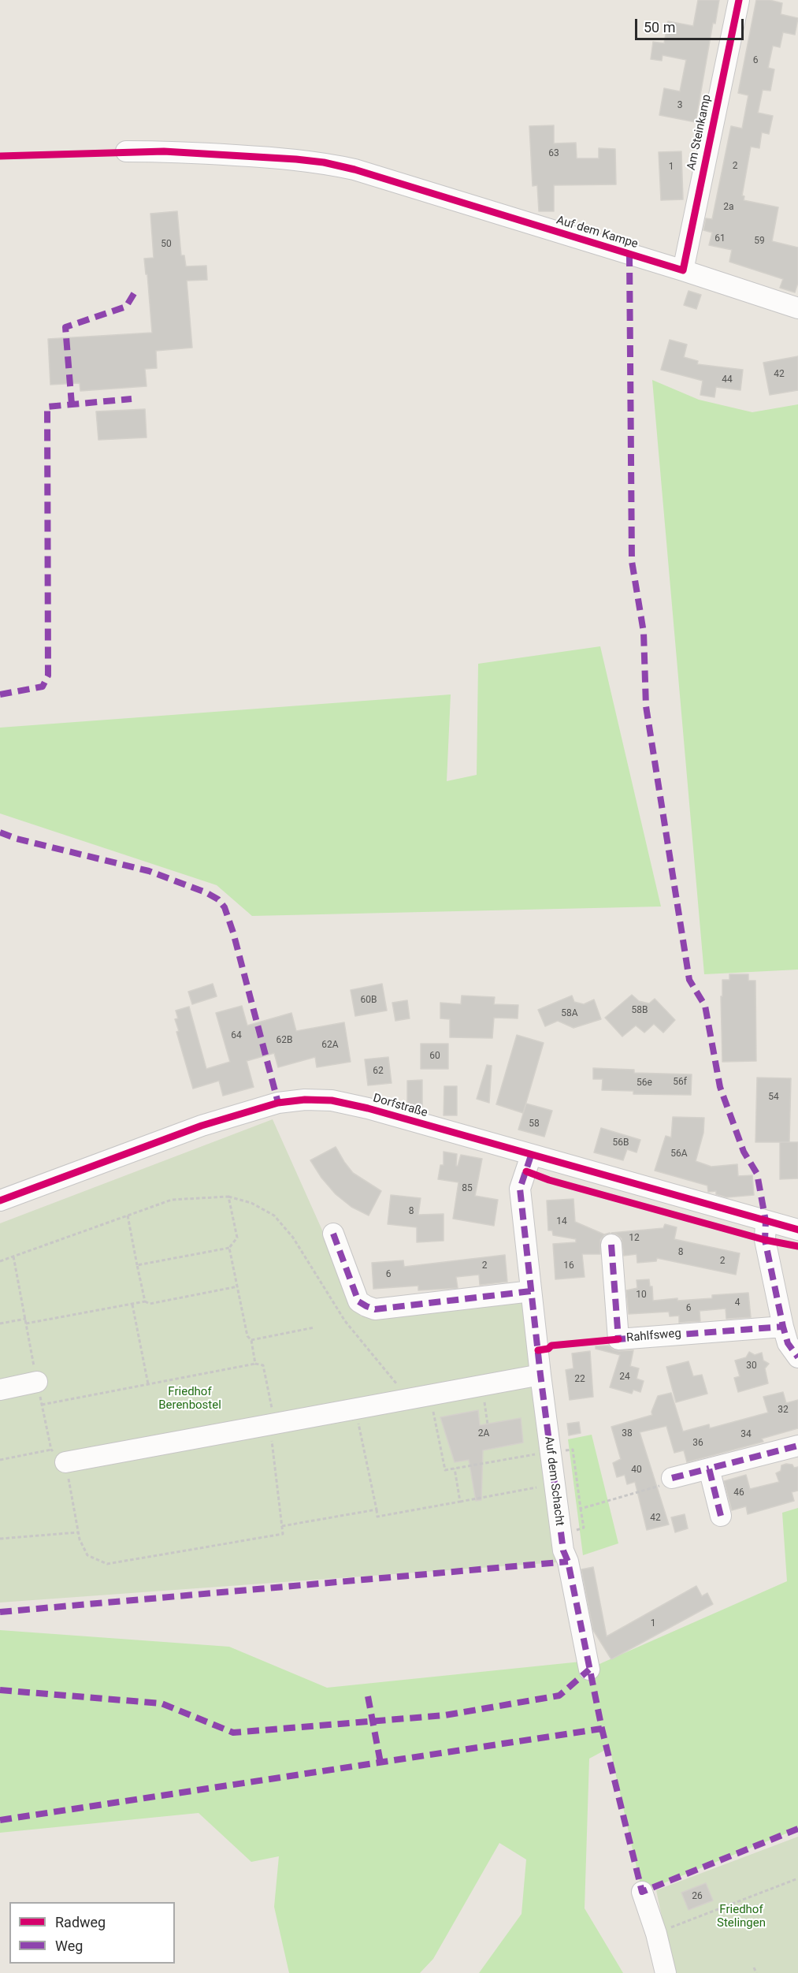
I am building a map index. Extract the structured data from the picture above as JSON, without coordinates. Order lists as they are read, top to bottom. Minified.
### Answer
{"streets":{"street":["Am Steinkamp","Auf dem Kampe","Dorfstraße","Rahlfsweg","Auf dem Schacht"]},"crossings":[["Am Steinkamp","Auf dem Kampe"],["Dorfstraße","Auf dem Schacht"]],"parks":["Friedhof Berenbostel","Friedhof Stelingen"],"house_numbers":["6","3","63","2","1","2a","61","59","50","42","44","60B","58B","58A","64","62B","62A","60","62","56f","56e","54","58","56B","56A","85","8","14","12","8","2","2","16","6","10","4","6","30","24","22","32","2A","38","34","36","40","46","42","1","26"],"legend":["Radweg","Weg"],"scale_bar":"50 m"}
